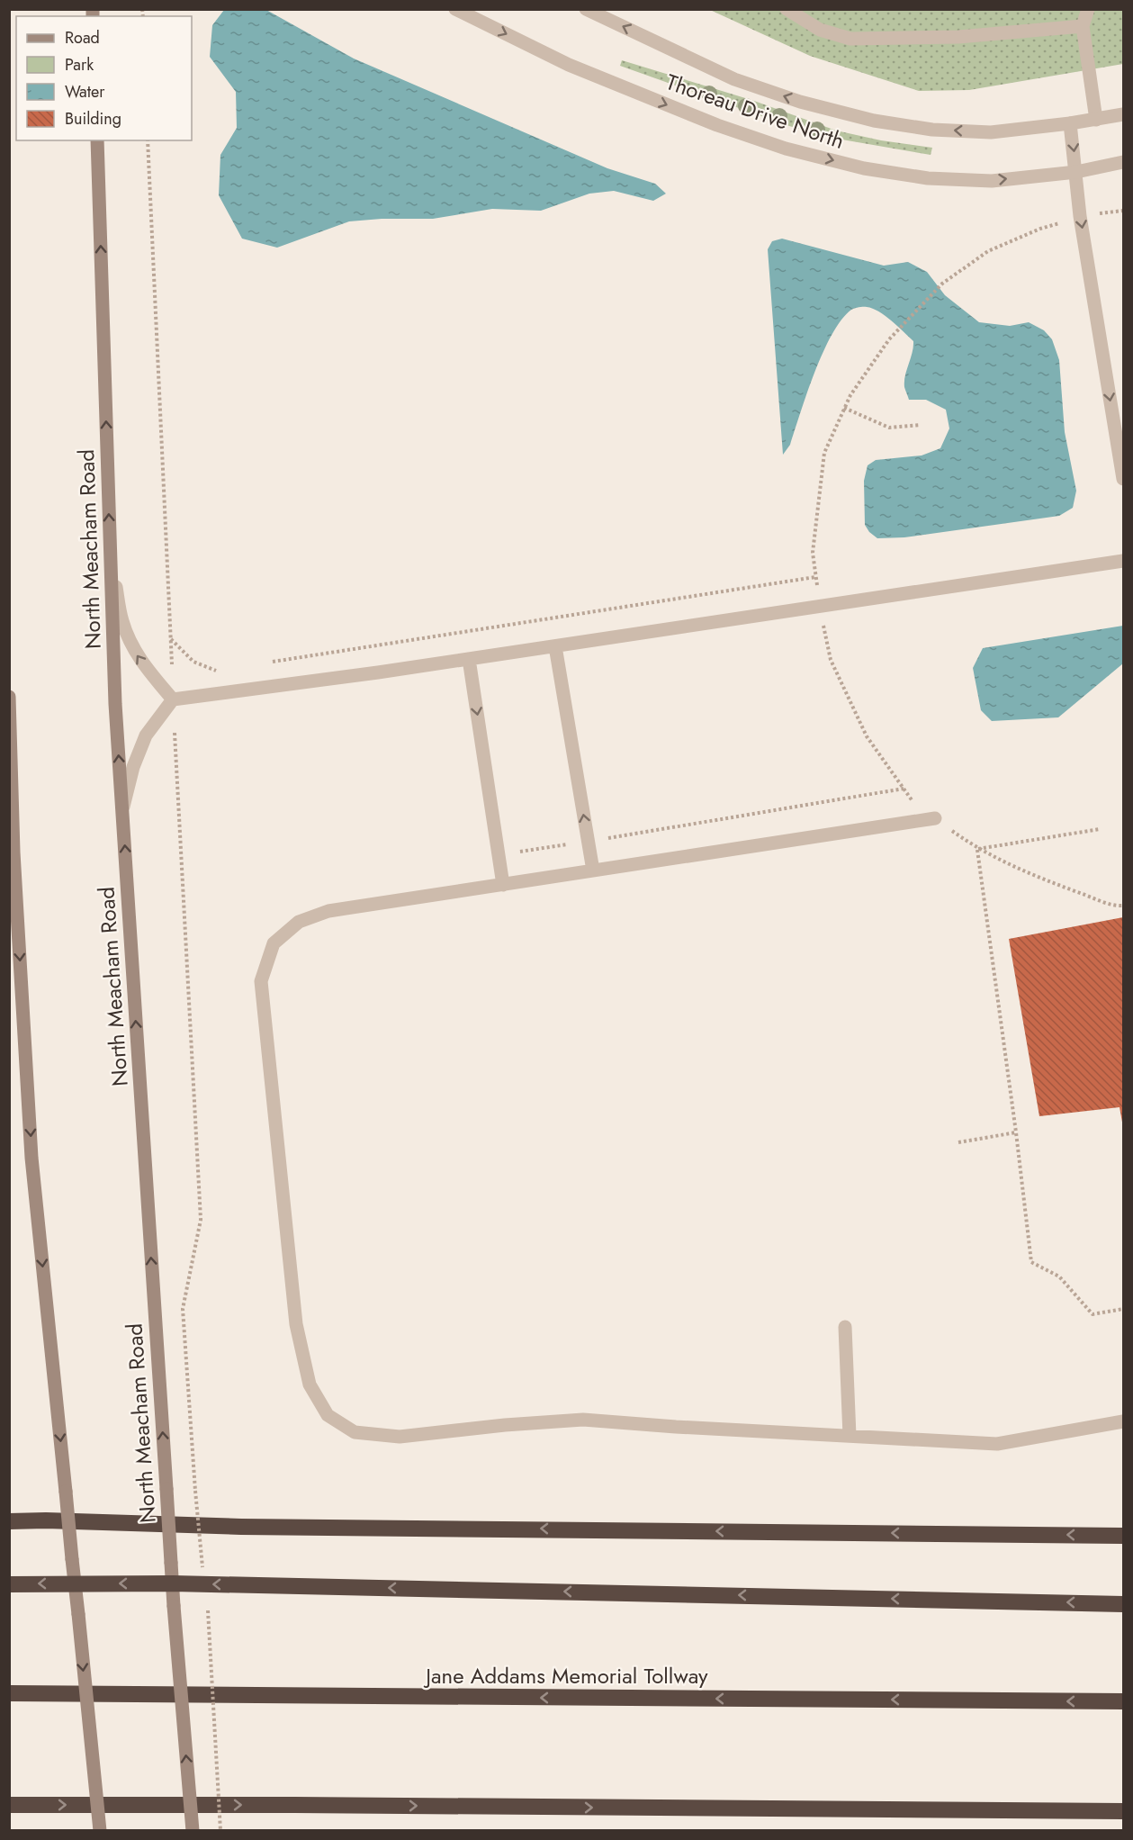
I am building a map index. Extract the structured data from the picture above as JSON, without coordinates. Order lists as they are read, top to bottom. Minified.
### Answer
{"streets":{"highway":["Jane Addams Memorial Tollway"],"main road":["North Meacham Road"],"street":["Thoreau Drive North"]},"legend":["Road","Park","Water","Building"]}
